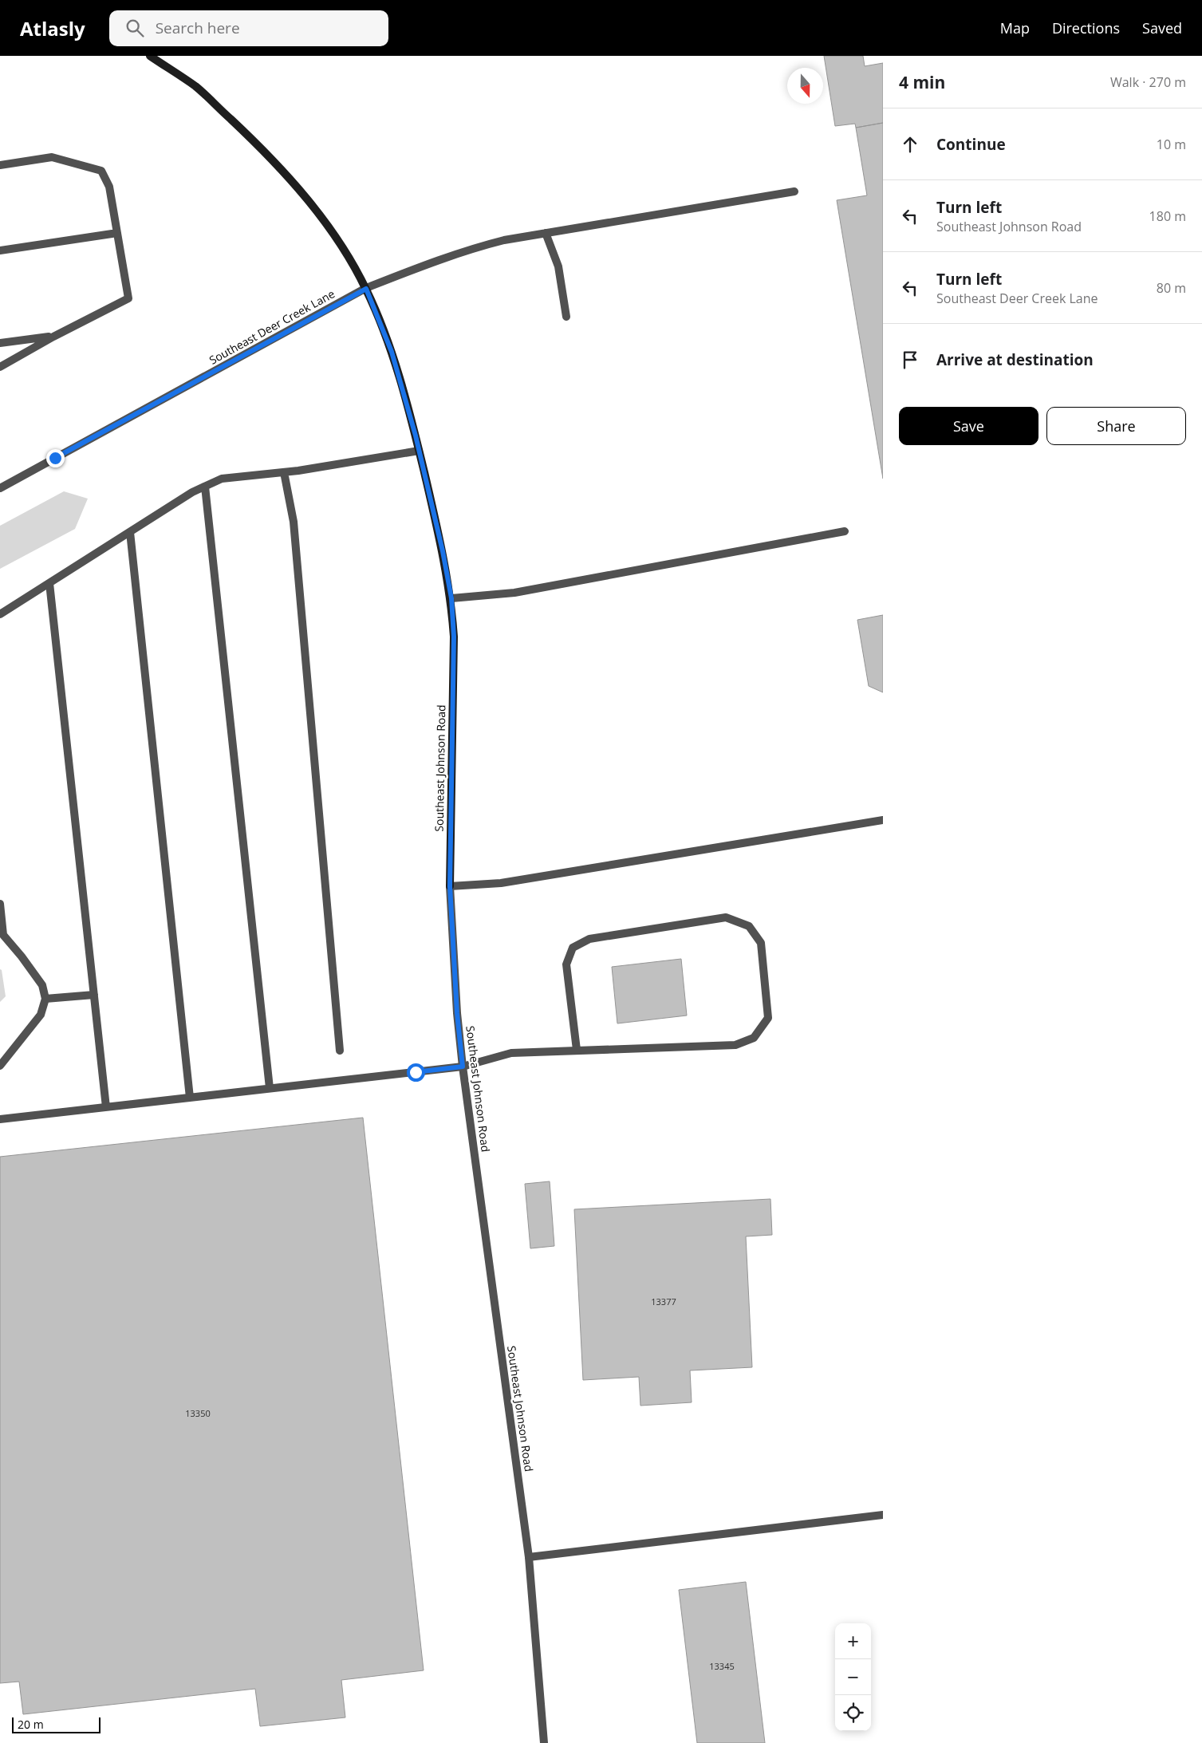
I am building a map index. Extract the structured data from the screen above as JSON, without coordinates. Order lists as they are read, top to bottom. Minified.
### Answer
{"streets":{"street":["Southeast Deer Creek Lane","Southeast Johnson Road"]},"crossings":[["Southeast Deer Creek Lane","Southeast Johnson Road"]],"house_numbers":["13377","13350","13345"],"scale_bar":"20 m","north":"bottom","page":{"header":"Atlasly","search":"Search here","nav":["Map","Directions","Saved"],"heading":["4 min","Walk · 270 m"],"list":[["Continue","10 m"],["Turn left","Southeast Johnson Road","180 m"],["Turn left","Southeast Deer Creek Lane","80 m"],"Arrive at destination"],"buttons":["Save","Share"],"map_buttons":["+","−"],"scale":"20 m"}}
